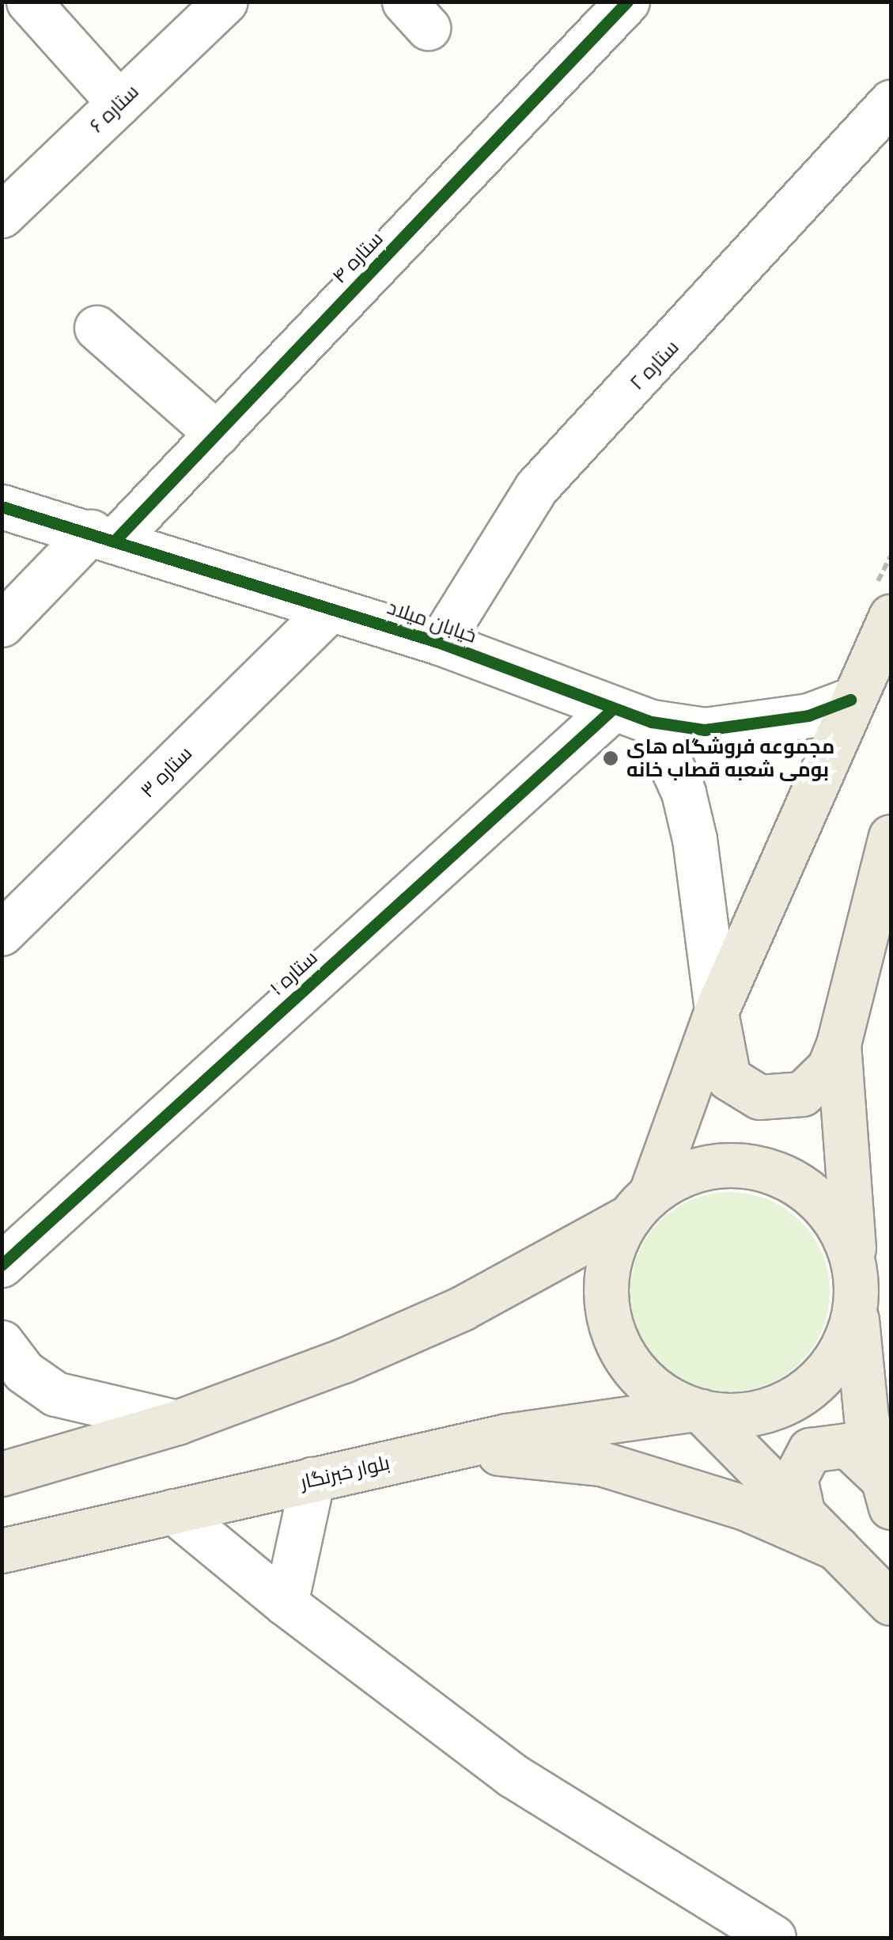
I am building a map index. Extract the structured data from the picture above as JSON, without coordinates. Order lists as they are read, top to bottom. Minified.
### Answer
{"streets":{"main road":["بلوار خبرنگار"],"street":["ستاره ۶","ستاره ۴","ستاره ۲","خیابان میلاد","ستاره ۳","ستاره ۱"]},"crossings":[["ستاره ۴","خیابان میلاد"],["ستاره ۲","خیابان میلاد"],["خیابان میلاد","ستاره ۳"],["خیابان میلاد","ستاره ۱"]],"places":["مجموعه فروشگاه های بومی شعبه قصاب خانه"]}
